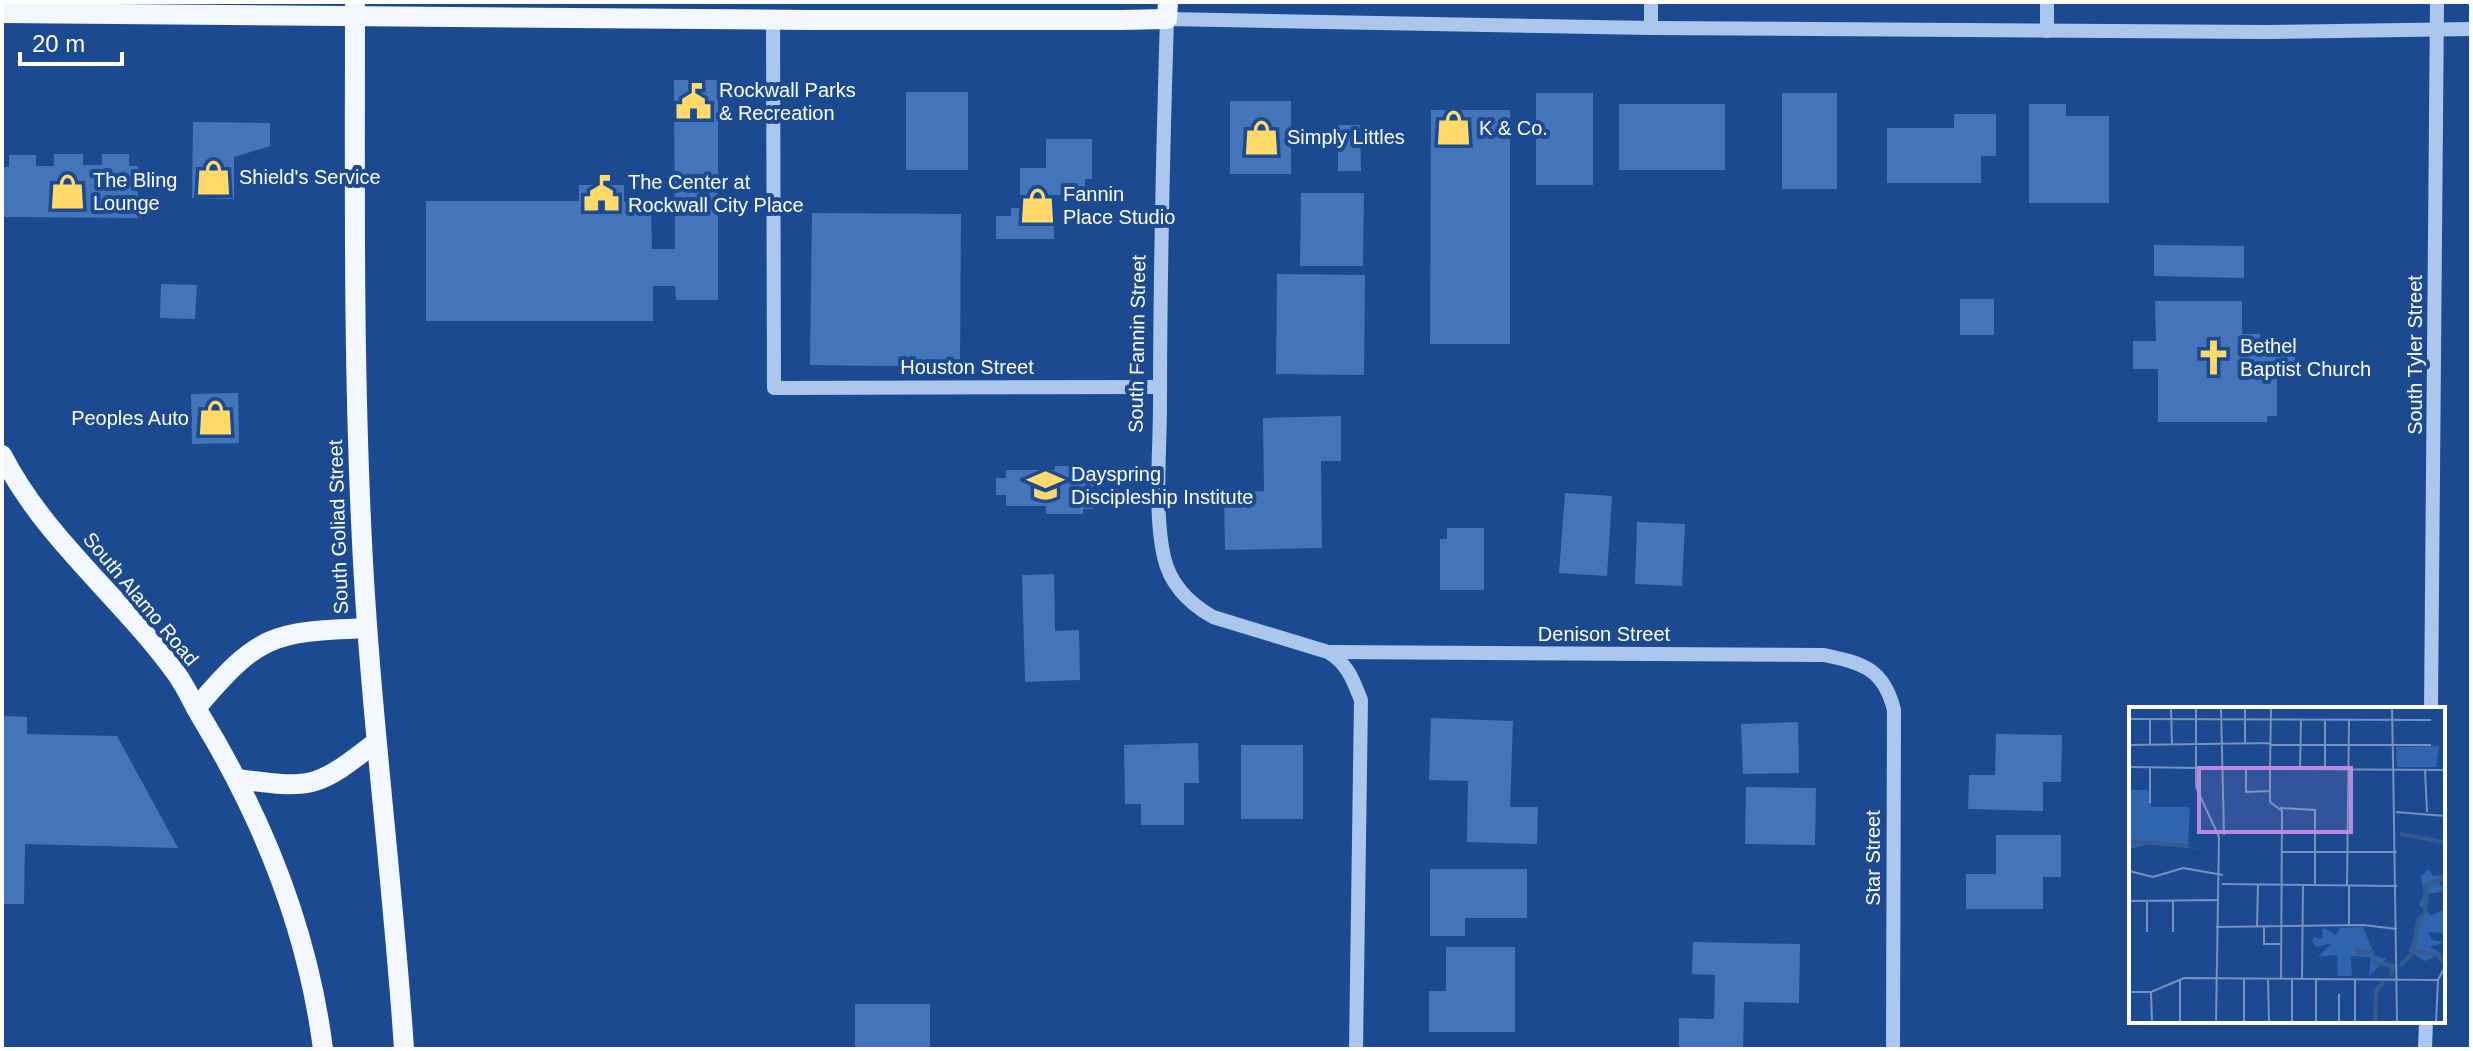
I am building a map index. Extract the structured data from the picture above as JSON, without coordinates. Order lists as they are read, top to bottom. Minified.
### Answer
{"streets":{"main road":["South Goliad Street","South Alamo Road"],"street":["South Fannin Street","South Tyler Street","Houston Street","Denison Street","Star Street"]},"crossings":[["South Fannin Street","Houston Street"],["South Fannin Street","Denison Street"],["South Goliad Street","South Alamo Road"],["Denison Street","Star Street"]],"places":{"public building":["Rockwall Parks & Recreation","The Center at Rockwall City Place"],"shop":["K & Co.","Simply Littles","Shield's Service","The Bling Lounge","Fannin Place Studio","Peoples Auto"],"church":["Bethel Baptist Church"],"school or university":["Dayspring Discipleship Institute"]},"scale_bar":"20 m"}
